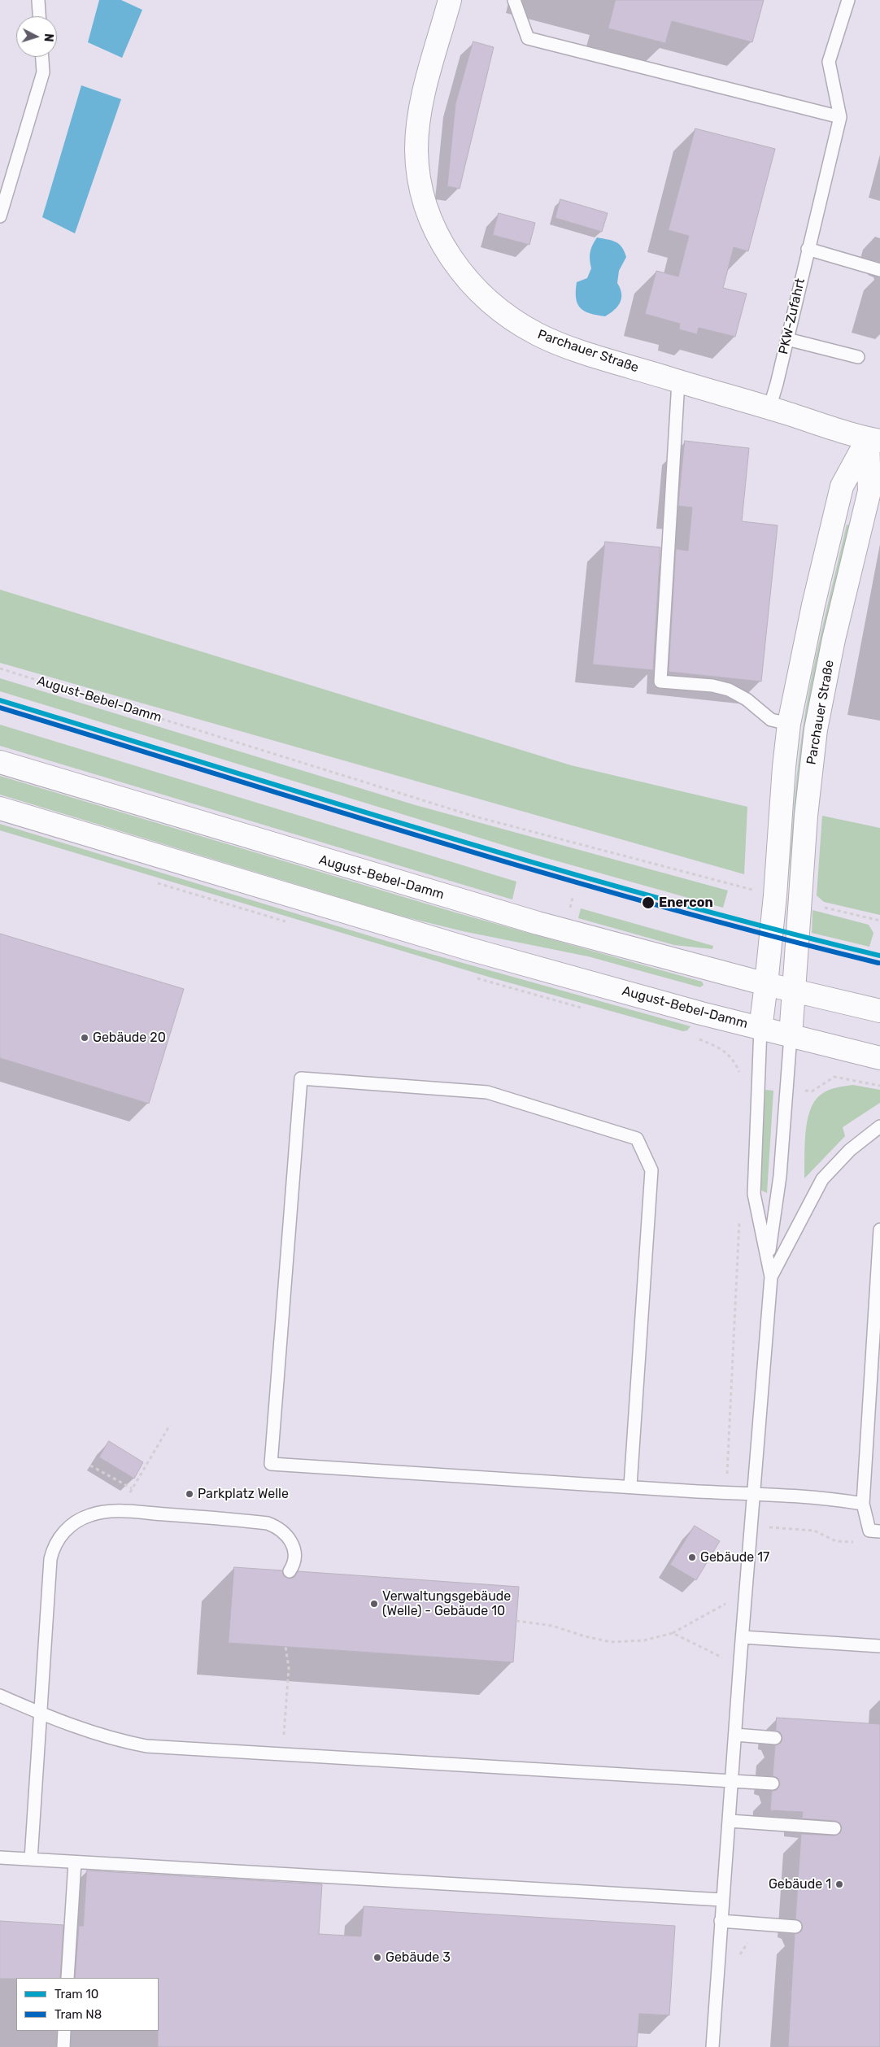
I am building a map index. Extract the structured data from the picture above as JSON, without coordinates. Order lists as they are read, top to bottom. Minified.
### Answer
{"streets":{"main road":["Parchauer Straße","August-Bebel-Damm"],"lane":["PKW-Zufahrt"]},"crossings":[["PKW-Zufahrt","Parchauer Straße"],["Parchauer Straße","August-Bebel-Damm"]],"places":["Enercon","Gebäude 20","Parkplatz Welle","Gebäude 17","Verwaltungsgebäude (Welle) - Gebäude 10","Gebäude 1","Gebäude 3"],"lines":["tram line 10","tram line N8"],"legend":["Tram 10","Tram N8"],"north":"right"}
